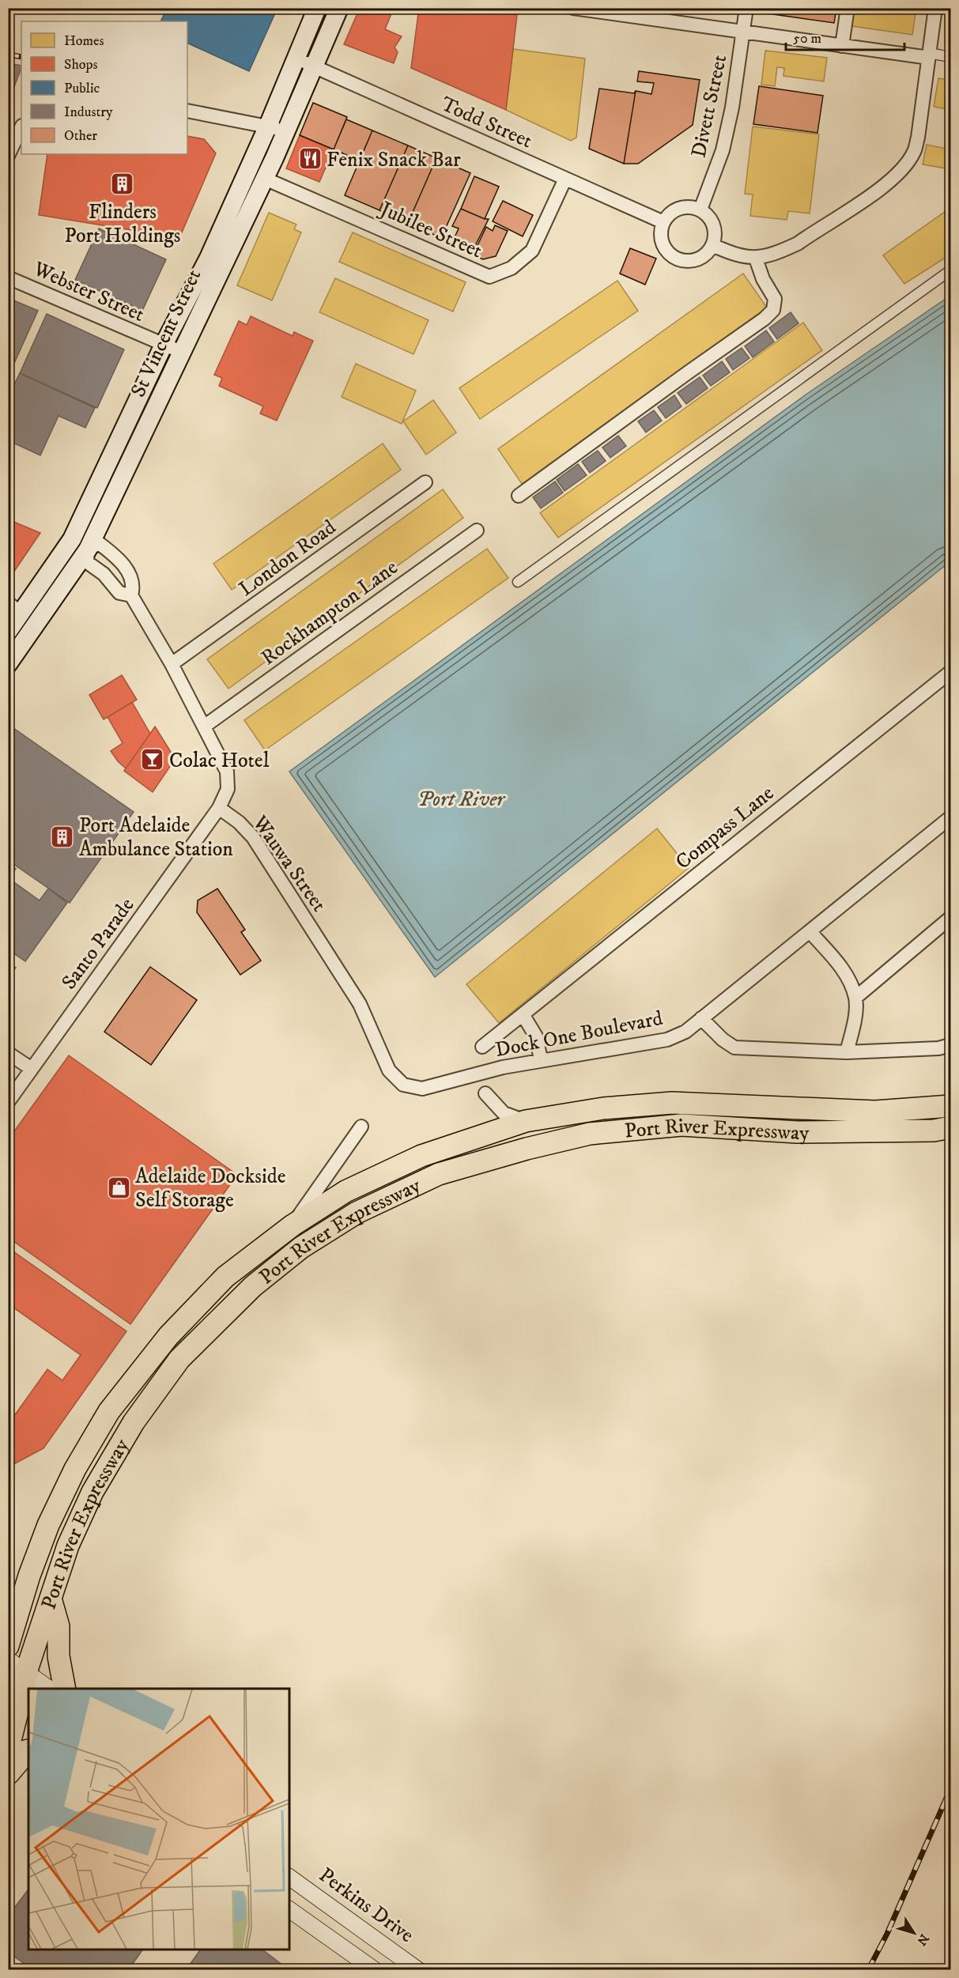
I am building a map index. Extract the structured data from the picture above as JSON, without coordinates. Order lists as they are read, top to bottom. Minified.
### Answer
{"streets":{"highway":["Port River Expressway"],"main road":["St Vincent Street"],"street":["Divett Street","Todd Street","Jubilee Street","Webster Street","London Road","Rockhampton Lane","Compass Lane","Wauwa Street","Santo Parade","Dock One Boulevard","Perkins Drive"]},"crossings":[["Divett Street","Todd Street"],["Todd Street","Jubilee Street"],["Todd Street","St Vincent Street"],["Jubilee Street","St Vincent Street"],["Webster Street","St Vincent Street"],["Wauwa Street","Santo Parade"],["Wauwa Street","Dock One Boulevard"]],"water":["Port River"],"places":{"restaurant":["Fenix Snack Bar"],"building":["Flinders Port Holdings","Port Adelaide Ambulance Station"],"bar":["Colac Hotel"],"shop":["Adelaide Dockside Self Storage"]},"legend":["Homes","Shops","Public","Industry","Other"],"scale_bar":"50 m","north":"bottom right"}
